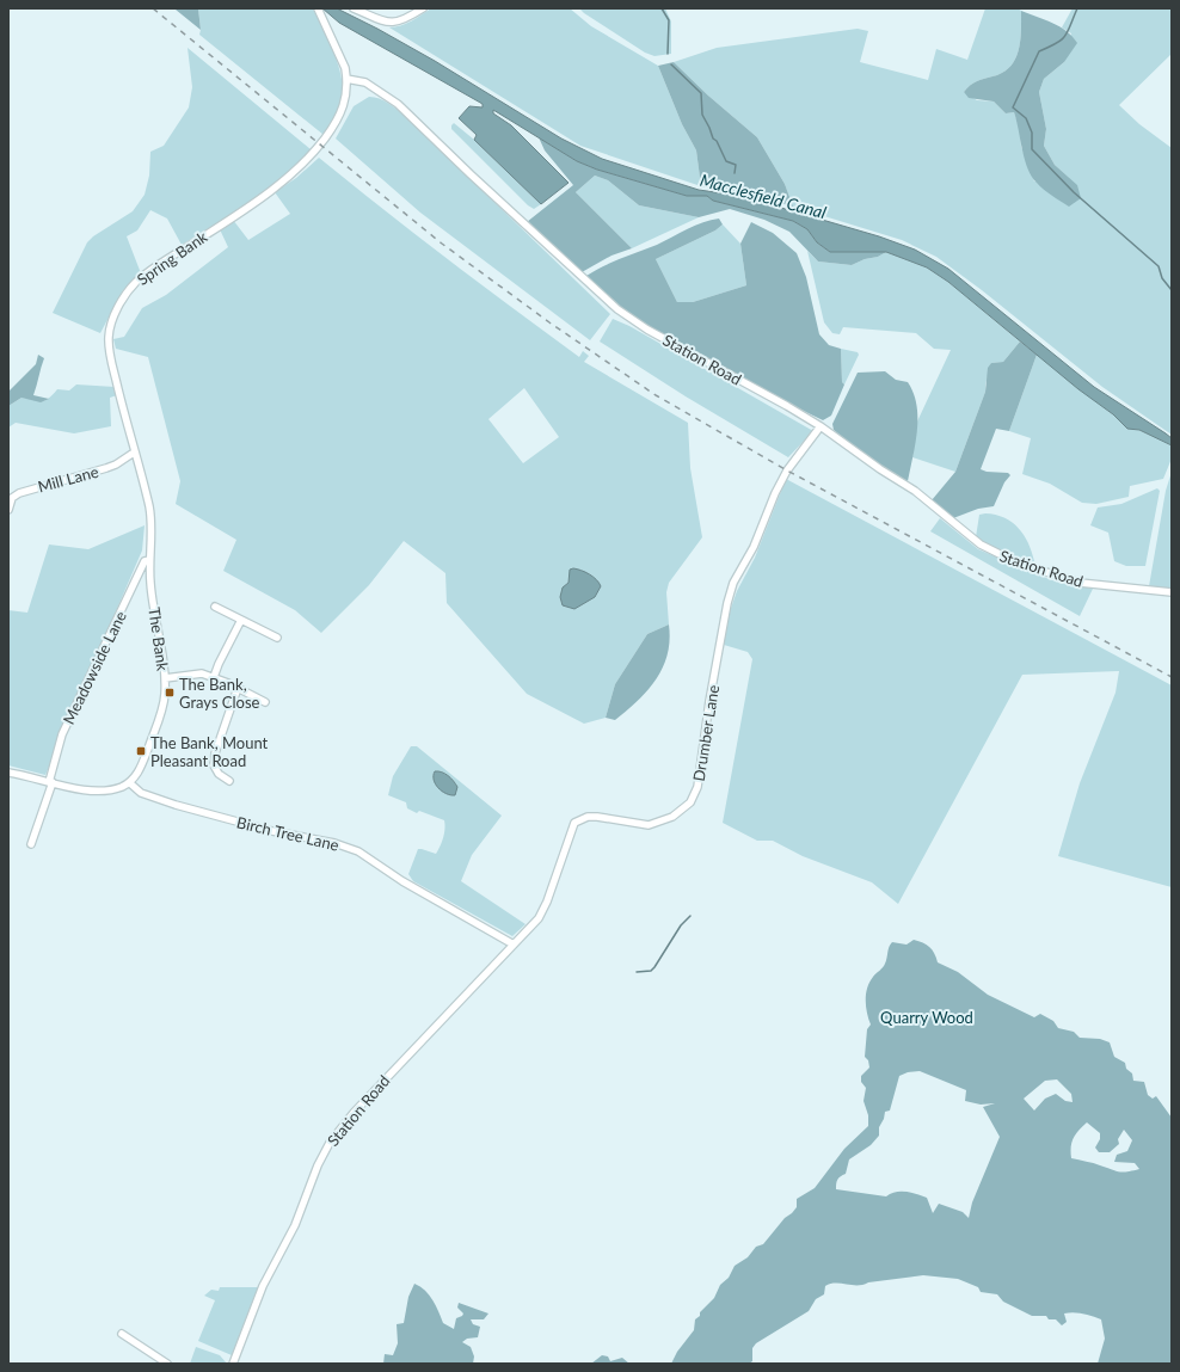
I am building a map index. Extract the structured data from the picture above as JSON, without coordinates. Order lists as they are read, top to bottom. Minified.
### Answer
{"streets":{"street":["Spring Bank","Station Road","Mill Lane","The Bank","Meadowside Lane","Drumber Lane","Birch Tree Lane"]},"crossings":[["Spring Bank","Station Road"],["Spring Bank","Mill Lane"],["Spring Bank","The Bank"],["Station Road","Drumber Lane"],["Station Road","Birch Tree Lane"],["The Bank","Meadowside Lane"],["The Bank","Birch Tree Lane"],["Drumber Lane","Birch Tree Lane"]],"water":["Macclesfield Canal"],"parks":["Quarry Wood"],"places":{"transit":["The Bank, Grays Close","The Bank, Mount Pleasant Road"]}}
